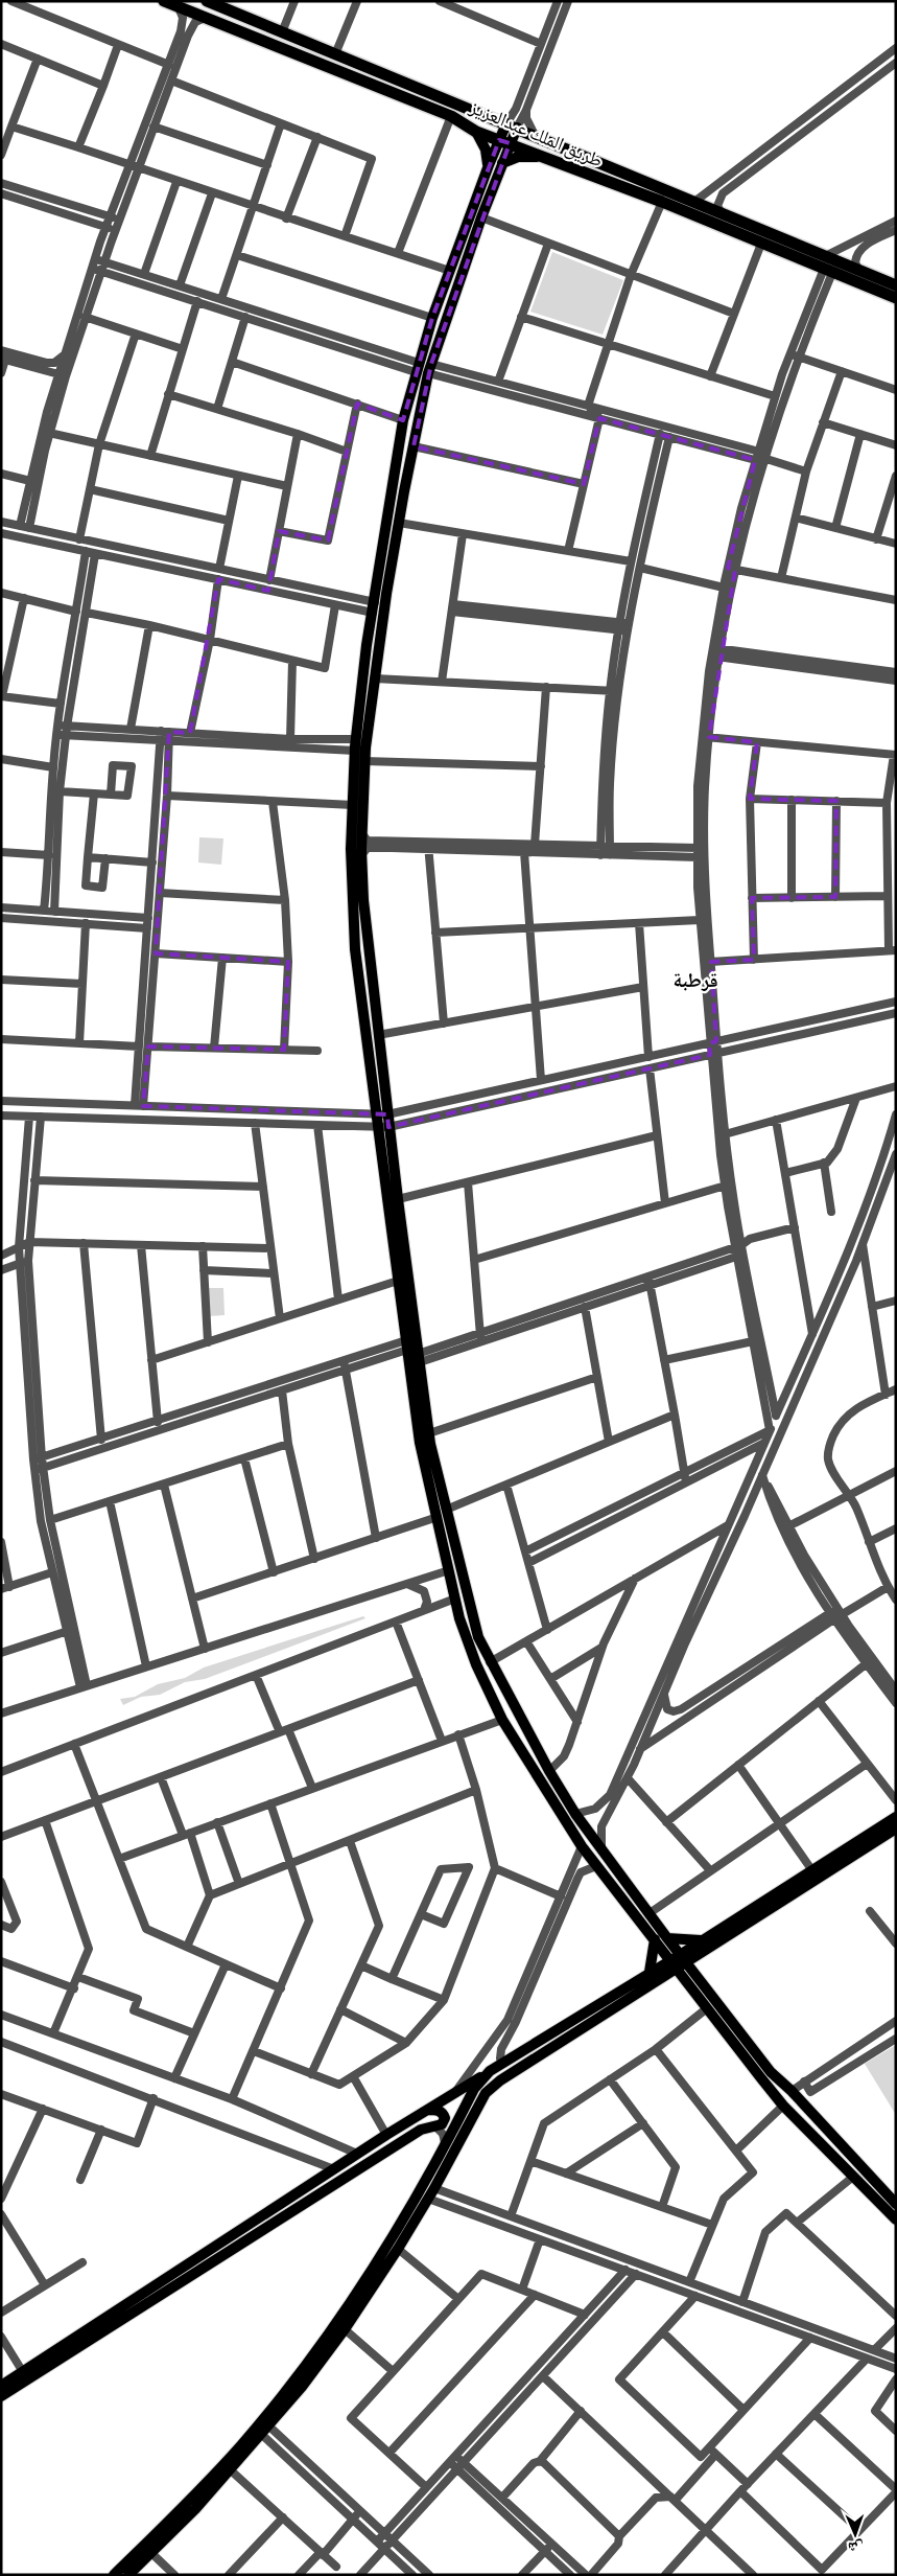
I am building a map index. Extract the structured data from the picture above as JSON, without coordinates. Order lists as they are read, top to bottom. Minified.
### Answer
{"streets":{"highway":["طريق الملك عبدالعزيز"]},"districts":["قرطبة"],"north":"bottom"}
